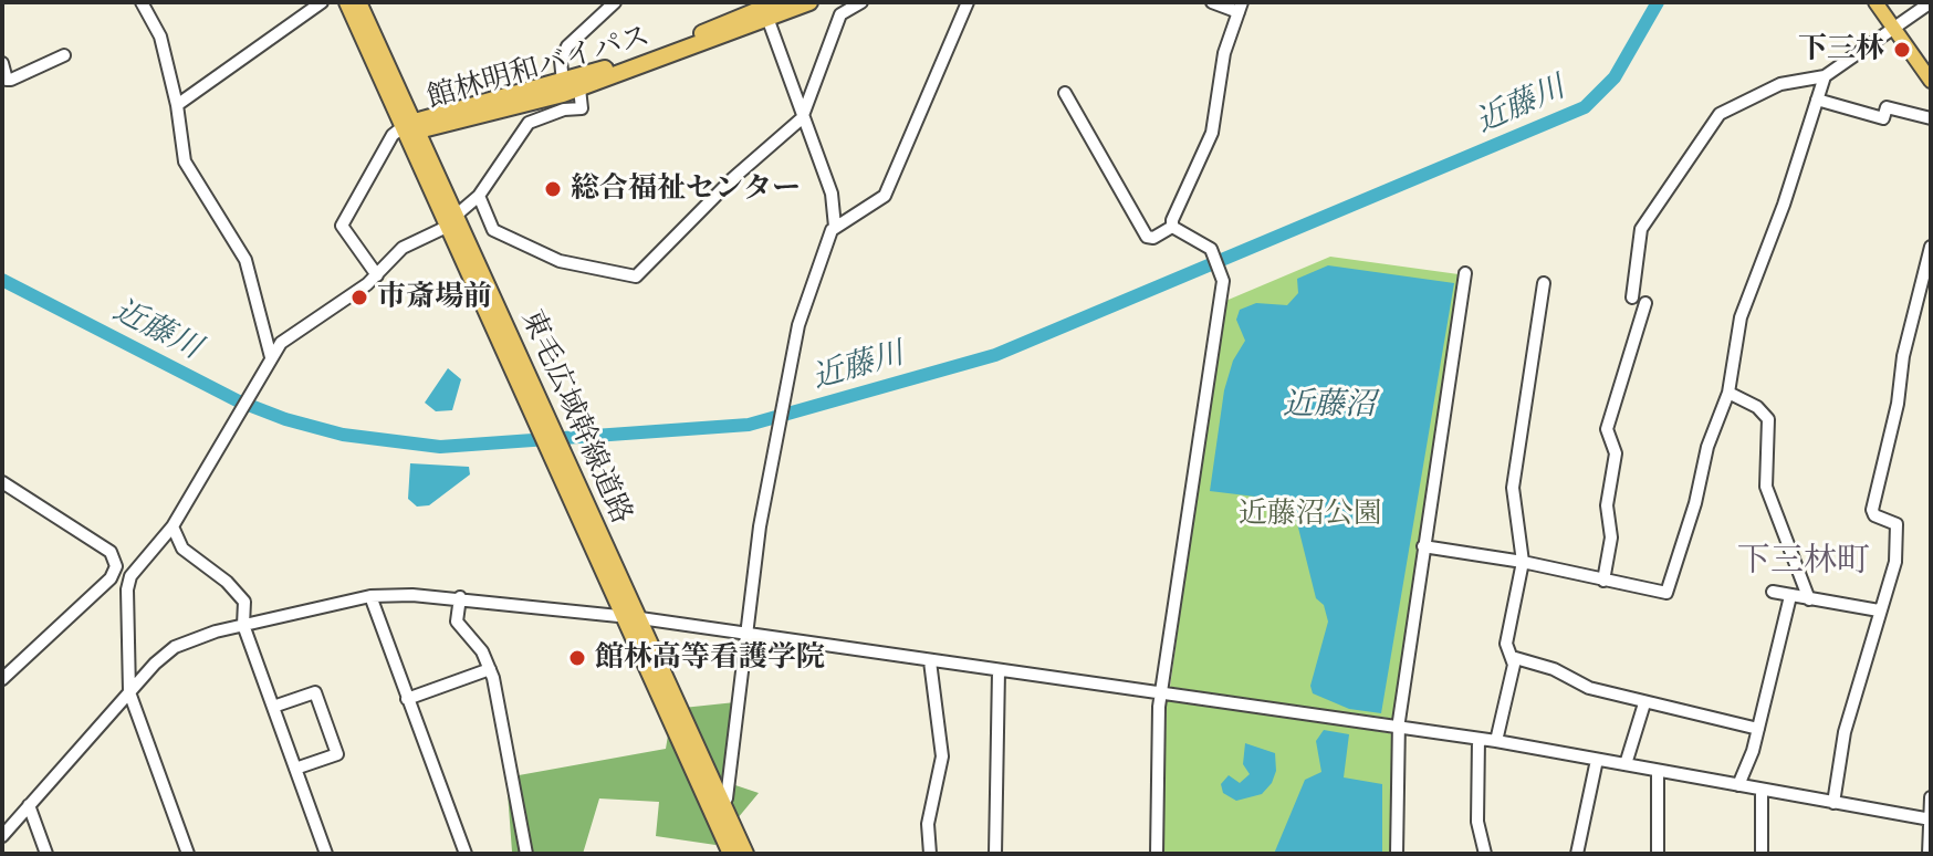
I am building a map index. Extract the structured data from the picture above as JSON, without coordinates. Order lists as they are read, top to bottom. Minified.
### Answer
{"streets":{"highway":["館林明和バイパス","東毛広域幹線道路"]},"crossings":[["館林明和バイパス","東毛広域幹線道路"]],"districts":["下三林町"],"water":["近藤川","近藤沼"],"parks":["近藤沼公園"],"places":["下三林","総合福祉センター","市斎場前","館林高等看護学院"]}
